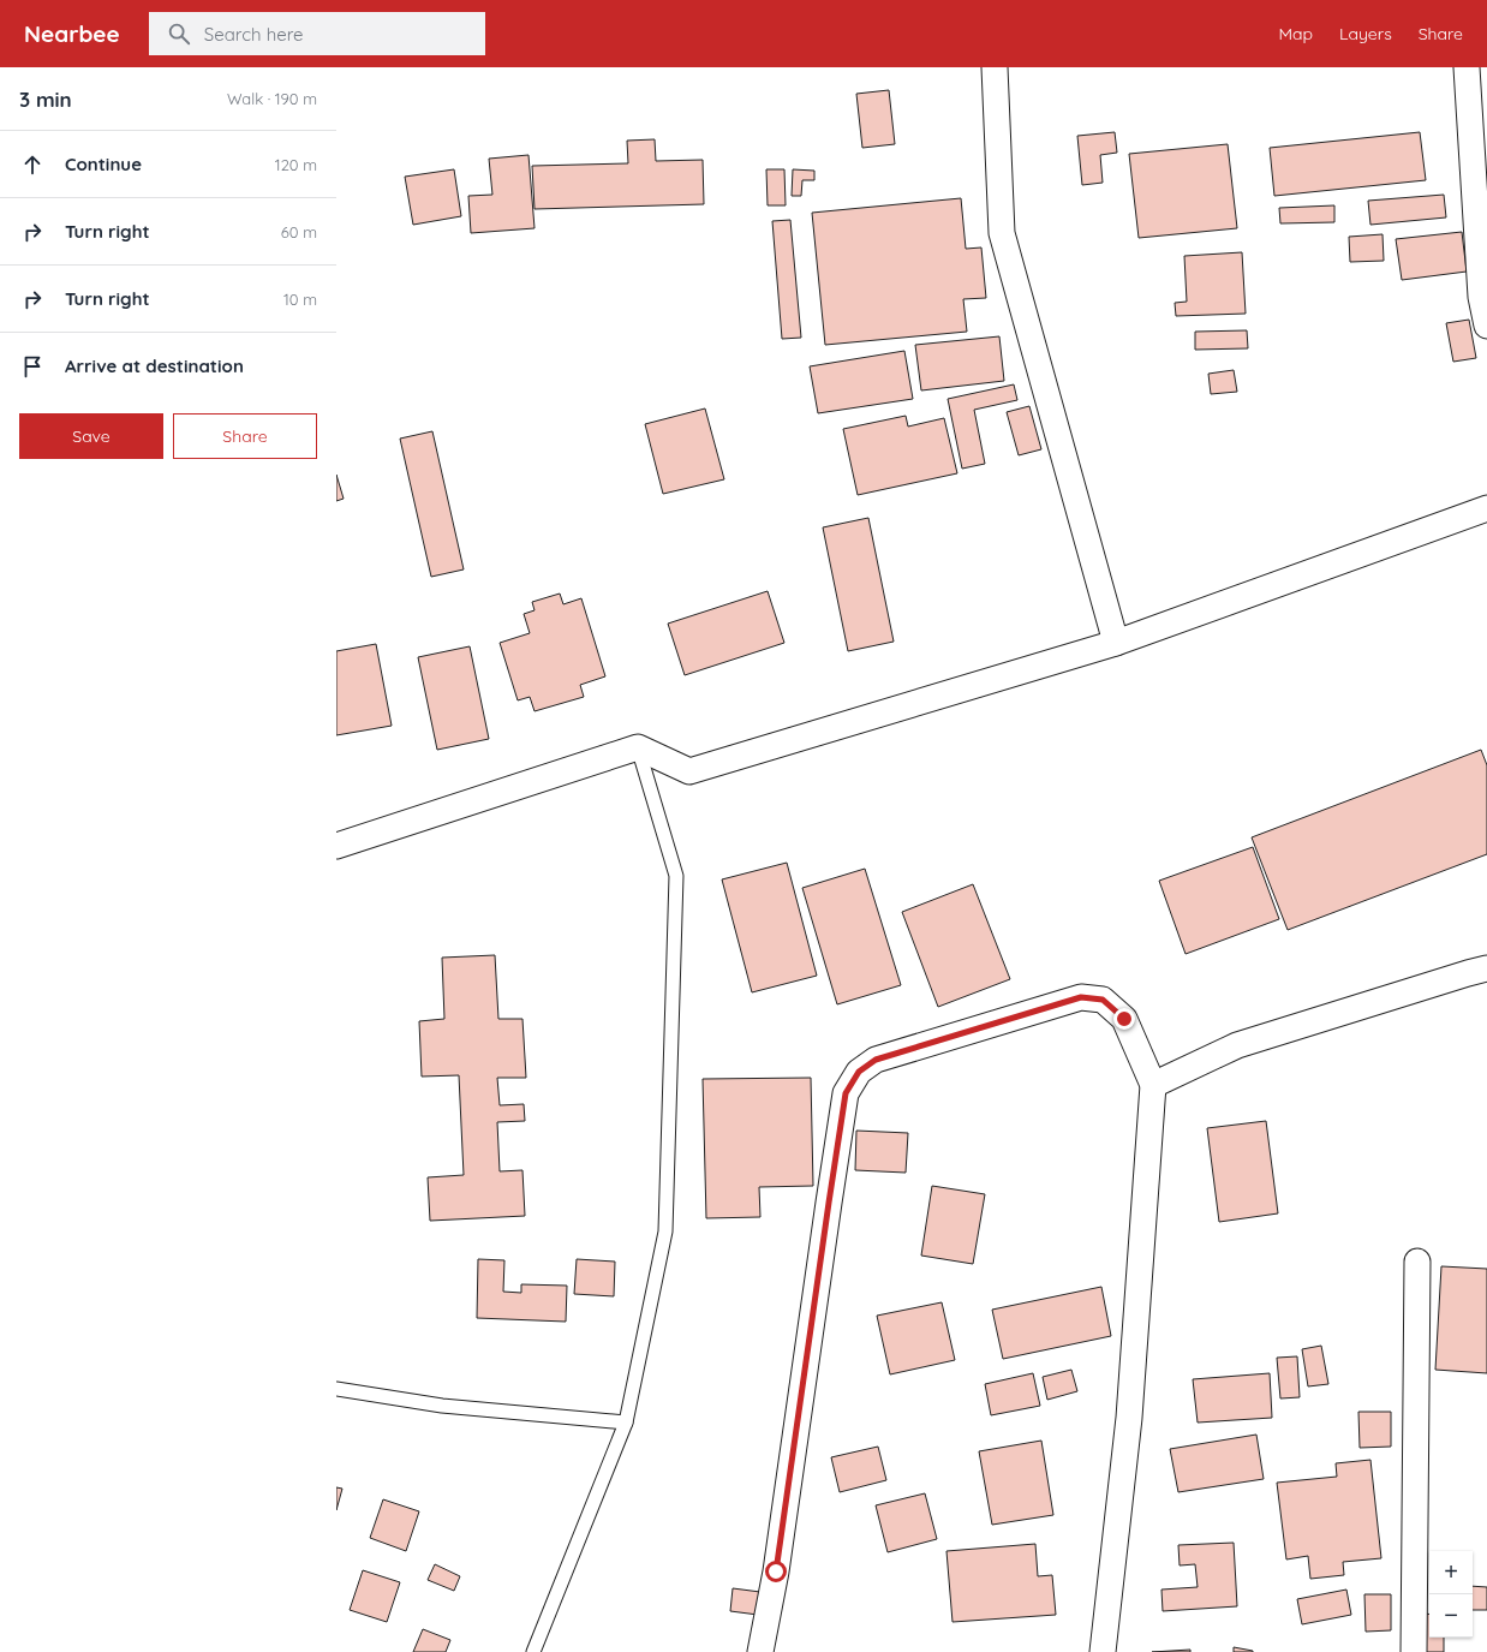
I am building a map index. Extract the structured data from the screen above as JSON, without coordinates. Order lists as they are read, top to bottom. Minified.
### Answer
{"page":{"header":"Nearbee","search":"Search here","nav":["Map","Layers","Share"],"heading":["3 min","Walk · 190 m"],"list":[["Continue","120 m"],["Turn right","60 m"],["Turn right","10 m"],"Arrive at destination"],"buttons":["Save","Share"],"map_buttons":["+","−"]}}
